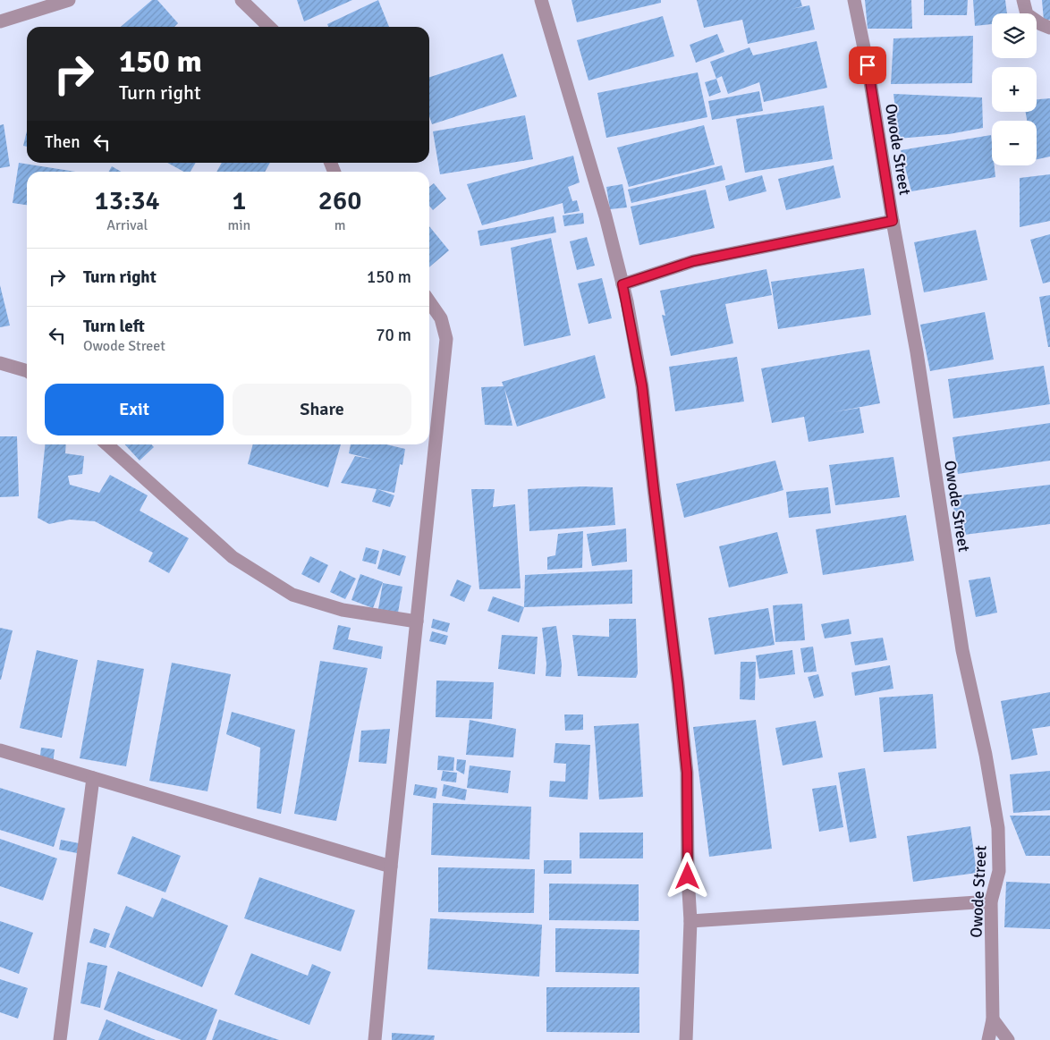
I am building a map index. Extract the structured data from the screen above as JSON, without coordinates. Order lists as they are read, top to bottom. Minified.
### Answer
{"streets":{"street":["Owode Street"]},"page":{"map_buttons":["+","−"],"turn":["150 m","Turn right"],"then":"Then","eta":["13:34","Arrival","1","min","260","m"],"list":[{"name":"Turn right","value":"150 m"},{"name":"Turn left","note":"Owode Street","value":"70 m"}],"buttons":["Exit","Share"]}}
